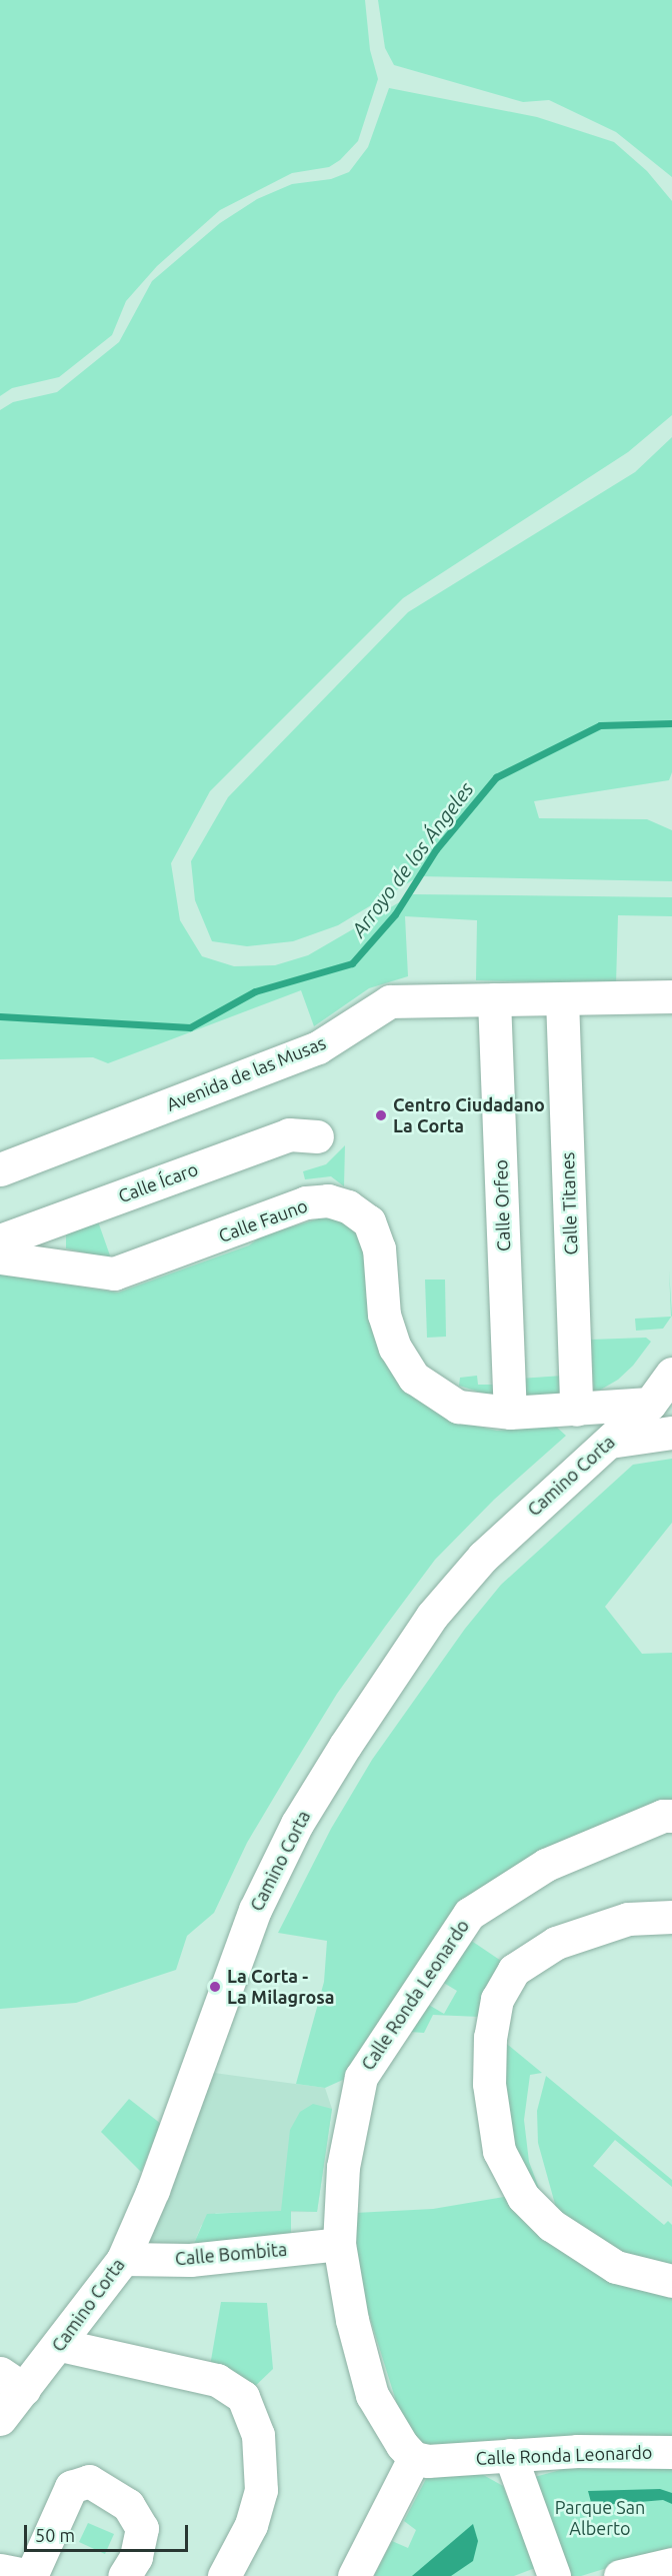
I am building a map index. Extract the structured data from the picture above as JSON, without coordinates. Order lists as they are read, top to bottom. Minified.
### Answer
{"streets":{"street":["Avenida de las Musas","Calle Ícaro","Calle Titanes","Calle Orfeo","Calle Fauno","Camino Corta","Calle Ronda Leonardo","Calle Bombita"]},"crossings":[["Avenida de las Musas","Calle Titanes"],["Avenida de las Musas","Calle Orfeo"],["Calle Titanes","Calle Fauno"],["Calle Orfeo","Calle Fauno"],["Calle Fauno","Camino Corta"],["Camino Corta","Calle Bombita"],["Calle Ronda Leonardo","Calle Bombita"]],"water":["Arroyo de los Ángeles"],"parks":["Parque San Alberto"],"places":["Centro Ciudadano La Corta","La Corta - La Milagrosa"],"scale_bar":"50 m"}
